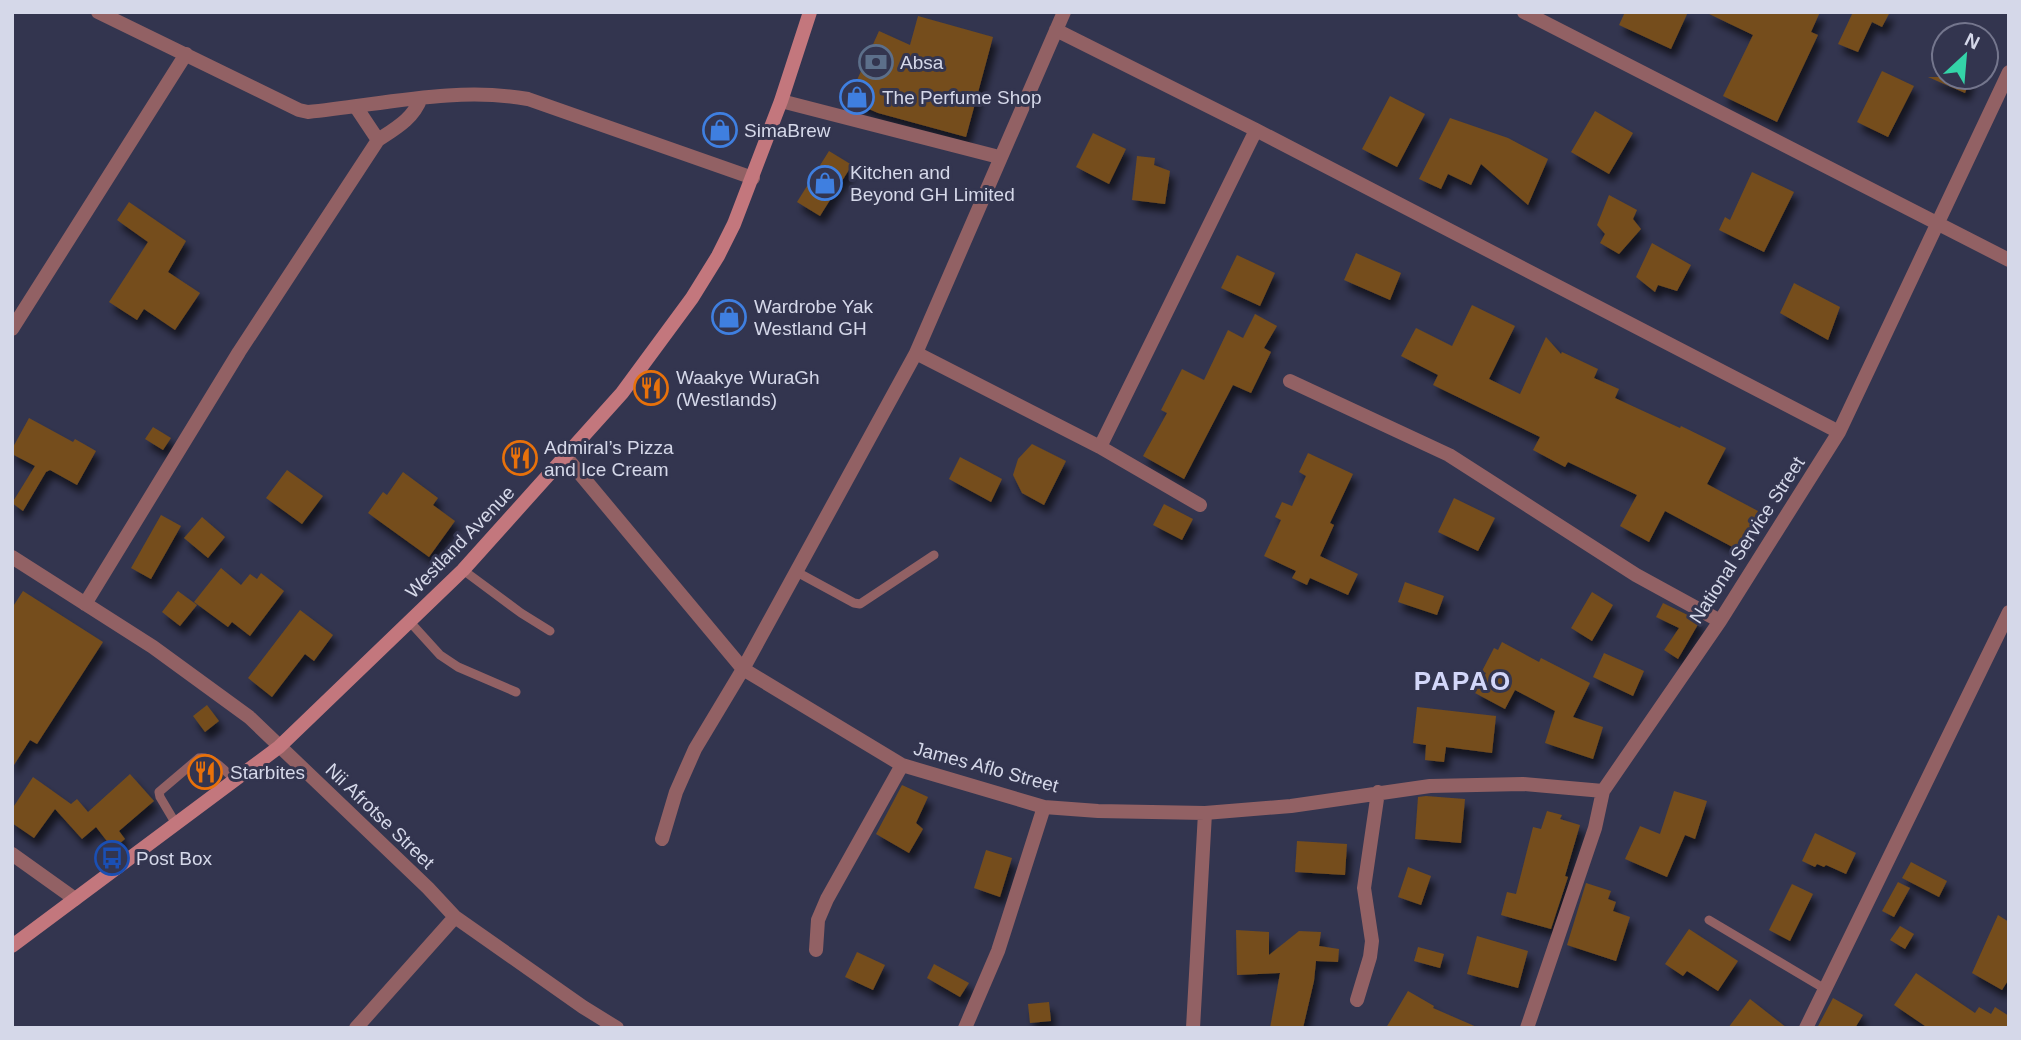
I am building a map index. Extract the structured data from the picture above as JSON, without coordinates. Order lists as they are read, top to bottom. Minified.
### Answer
{"streets":{"street":["National Service Street","Westland Avenue","James Aflo Street","Nii Afrotse Street"]},"crossings":[["National Service Street","James Aflo Street"],["Westland Avenue","James Aflo Street"],["Westland Avenue","Nii Afrotse Street"]],"districts":["PAPAO"],"places":{"bank":["Absa"],"shop":["The Perfume Shop","SimaBrew","Kitchen and Beyond GH Limited","Wardrobe Yak Westland GH"],"restaurant":["Waakye WuraGh (Westlands)","Admiral’s Pizza and Ice Cream","Starbites"],"bus stop":["Post Box"]},"north":"top right"}
